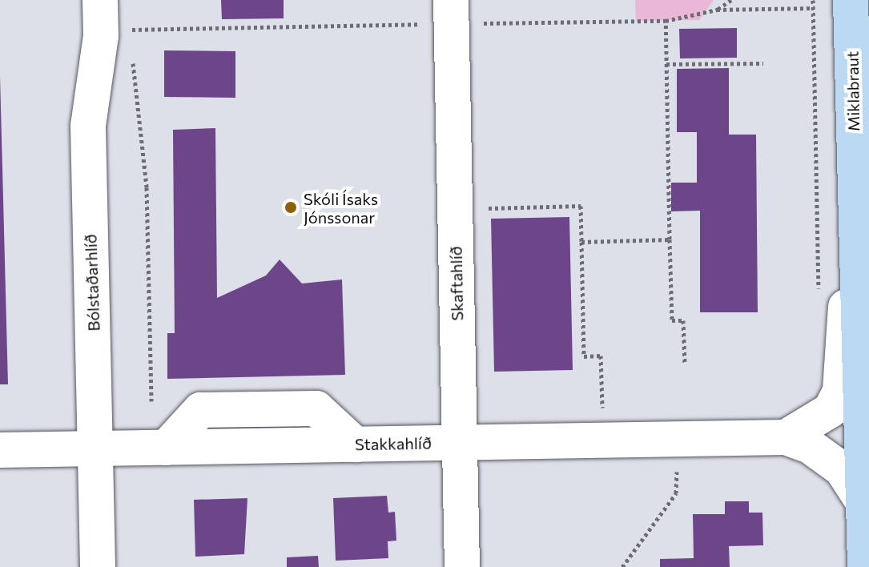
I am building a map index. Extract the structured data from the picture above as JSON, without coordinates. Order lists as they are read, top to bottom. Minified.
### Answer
{"streets":{"highway":["Miklabraut"],"street":["Bólstaðarhlíð","Skaftahlíð","Stakkahlíð"]},"crossings":[["Miklabraut","Stakkahlíð"],["Bólstaðarhlíð","Stakkahlíð"],["Skaftahlíð","Stakkahlíð"]],"places":["Skóli Ísaks Jónssonar"]}
